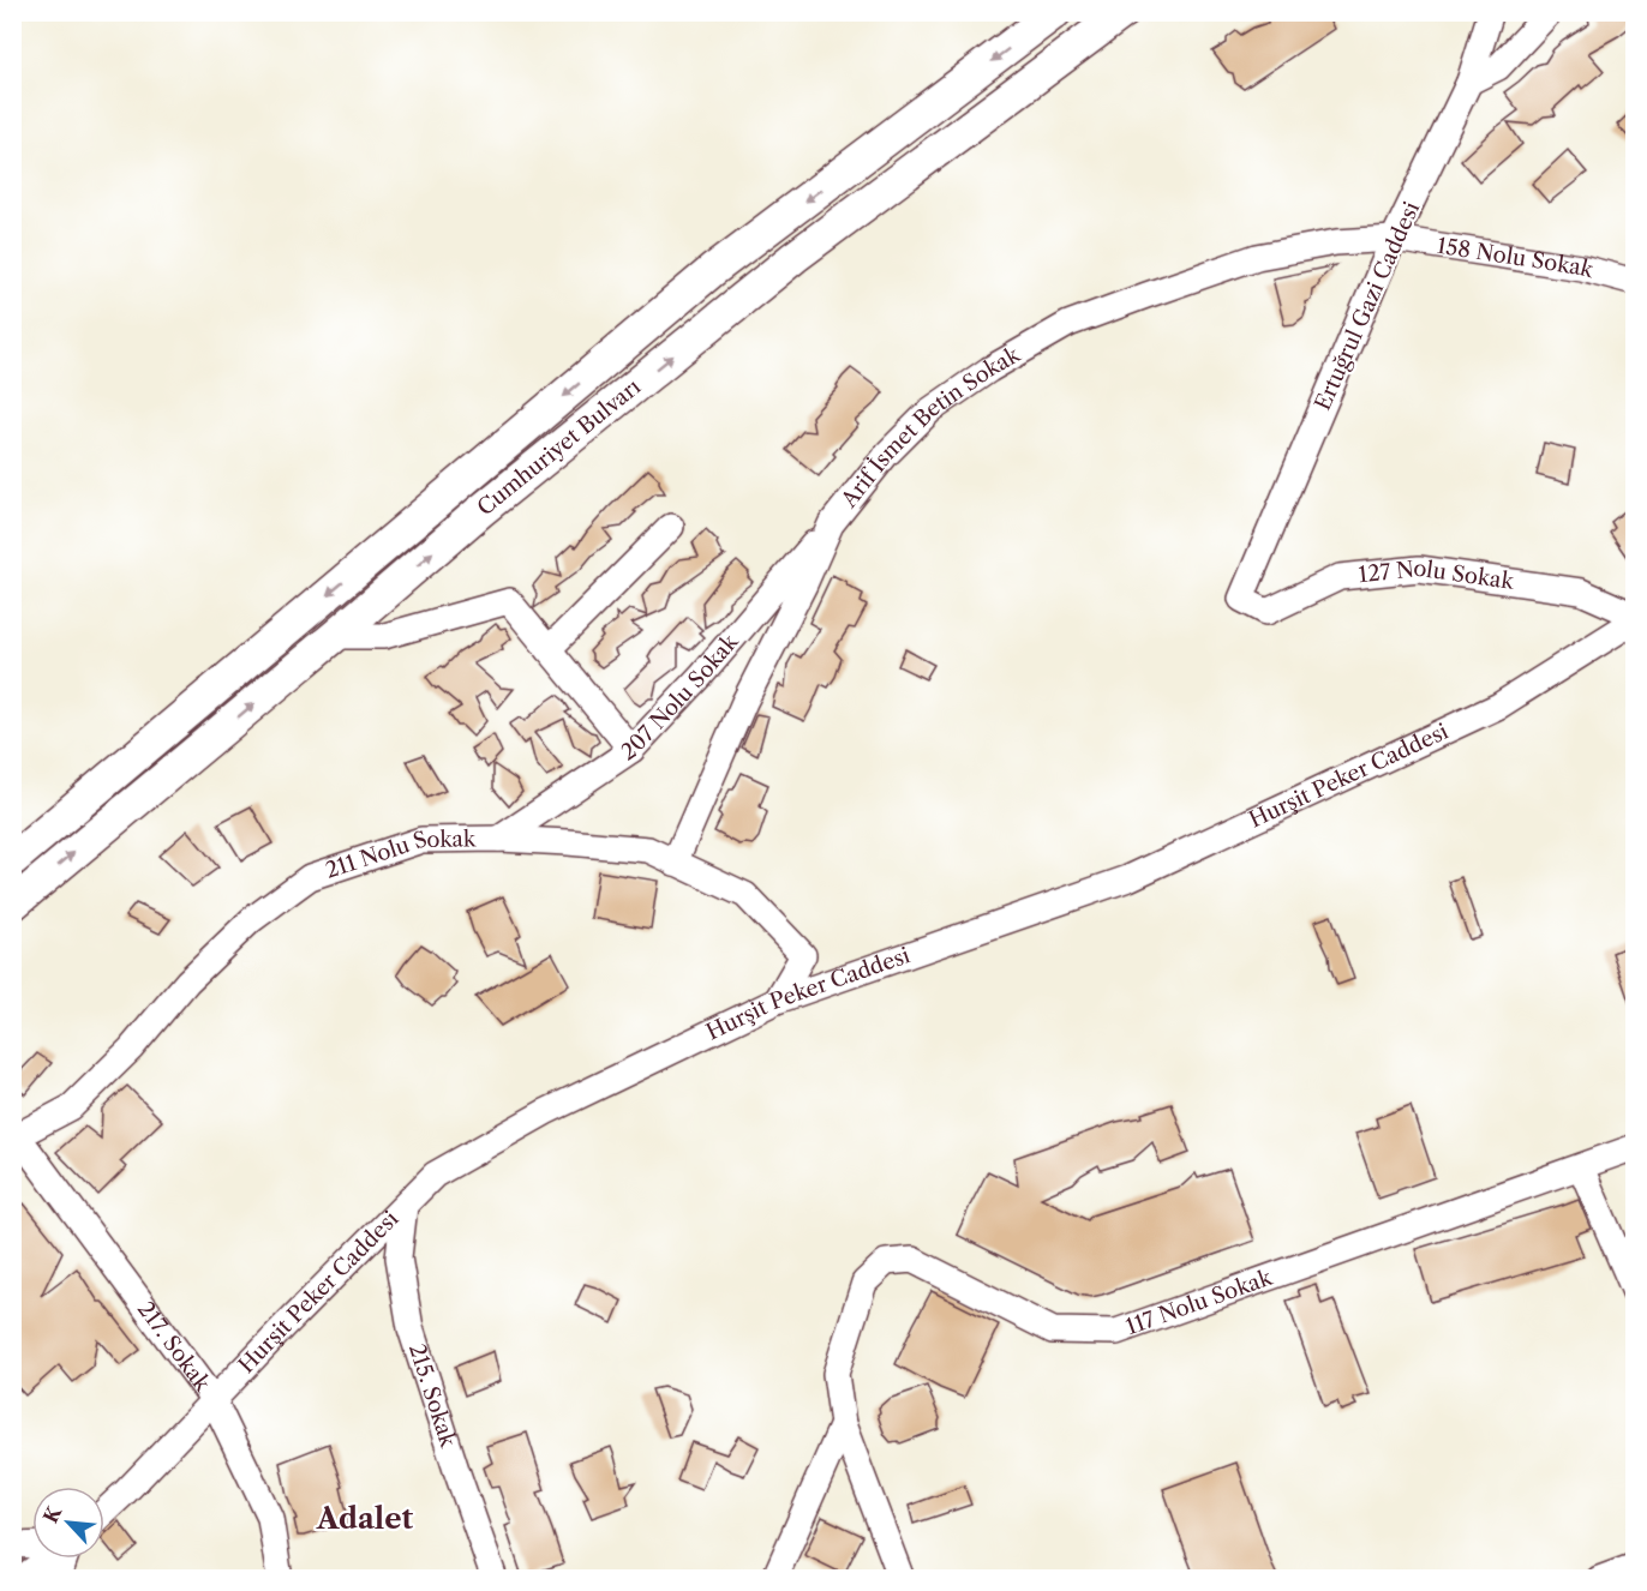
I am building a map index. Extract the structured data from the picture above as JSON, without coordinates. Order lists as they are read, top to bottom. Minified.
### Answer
{"streets":{"main road":["Cumhuriyet Bulvarı"],"street":["158 Nolu Sokak","Ertuğrul Gazi Caddesi","Arif İsmet Betin Sokak","127 Nolu Sokak","207 Nolu Sokak","Hurşit Peker Caddesi","211 Nolu Sokak","117 Nolu Sokak","217. Sokak","215. Sokak"]},"crossings":[["158 Nolu Sokak","Ertuğrul Gazi Caddesi"],["158 Nolu Sokak","Arif İsmet Betin Sokak"],["Ertuğrul Gazi Caddesi","Arif İsmet Betin Sokak"],["Ertuğrul Gazi Caddesi","127 Nolu Sokak"],["Arif İsmet Betin Sokak","207 Nolu Sokak"],["Arif İsmet Betin Sokak","211 Nolu Sokak"],["127 Nolu Sokak","Hurşit Peker Caddesi"],["207 Nolu Sokak","211 Nolu Sokak"],["Hurşit Peker Caddesi","211 Nolu Sokak"],["Hurşit Peker Caddesi","217. Sokak"],["Hurşit Peker Caddesi","215. Sokak"],["211 Nolu Sokak","217. Sokak"]],"districts":["Adalet"],"north":"top left"}
